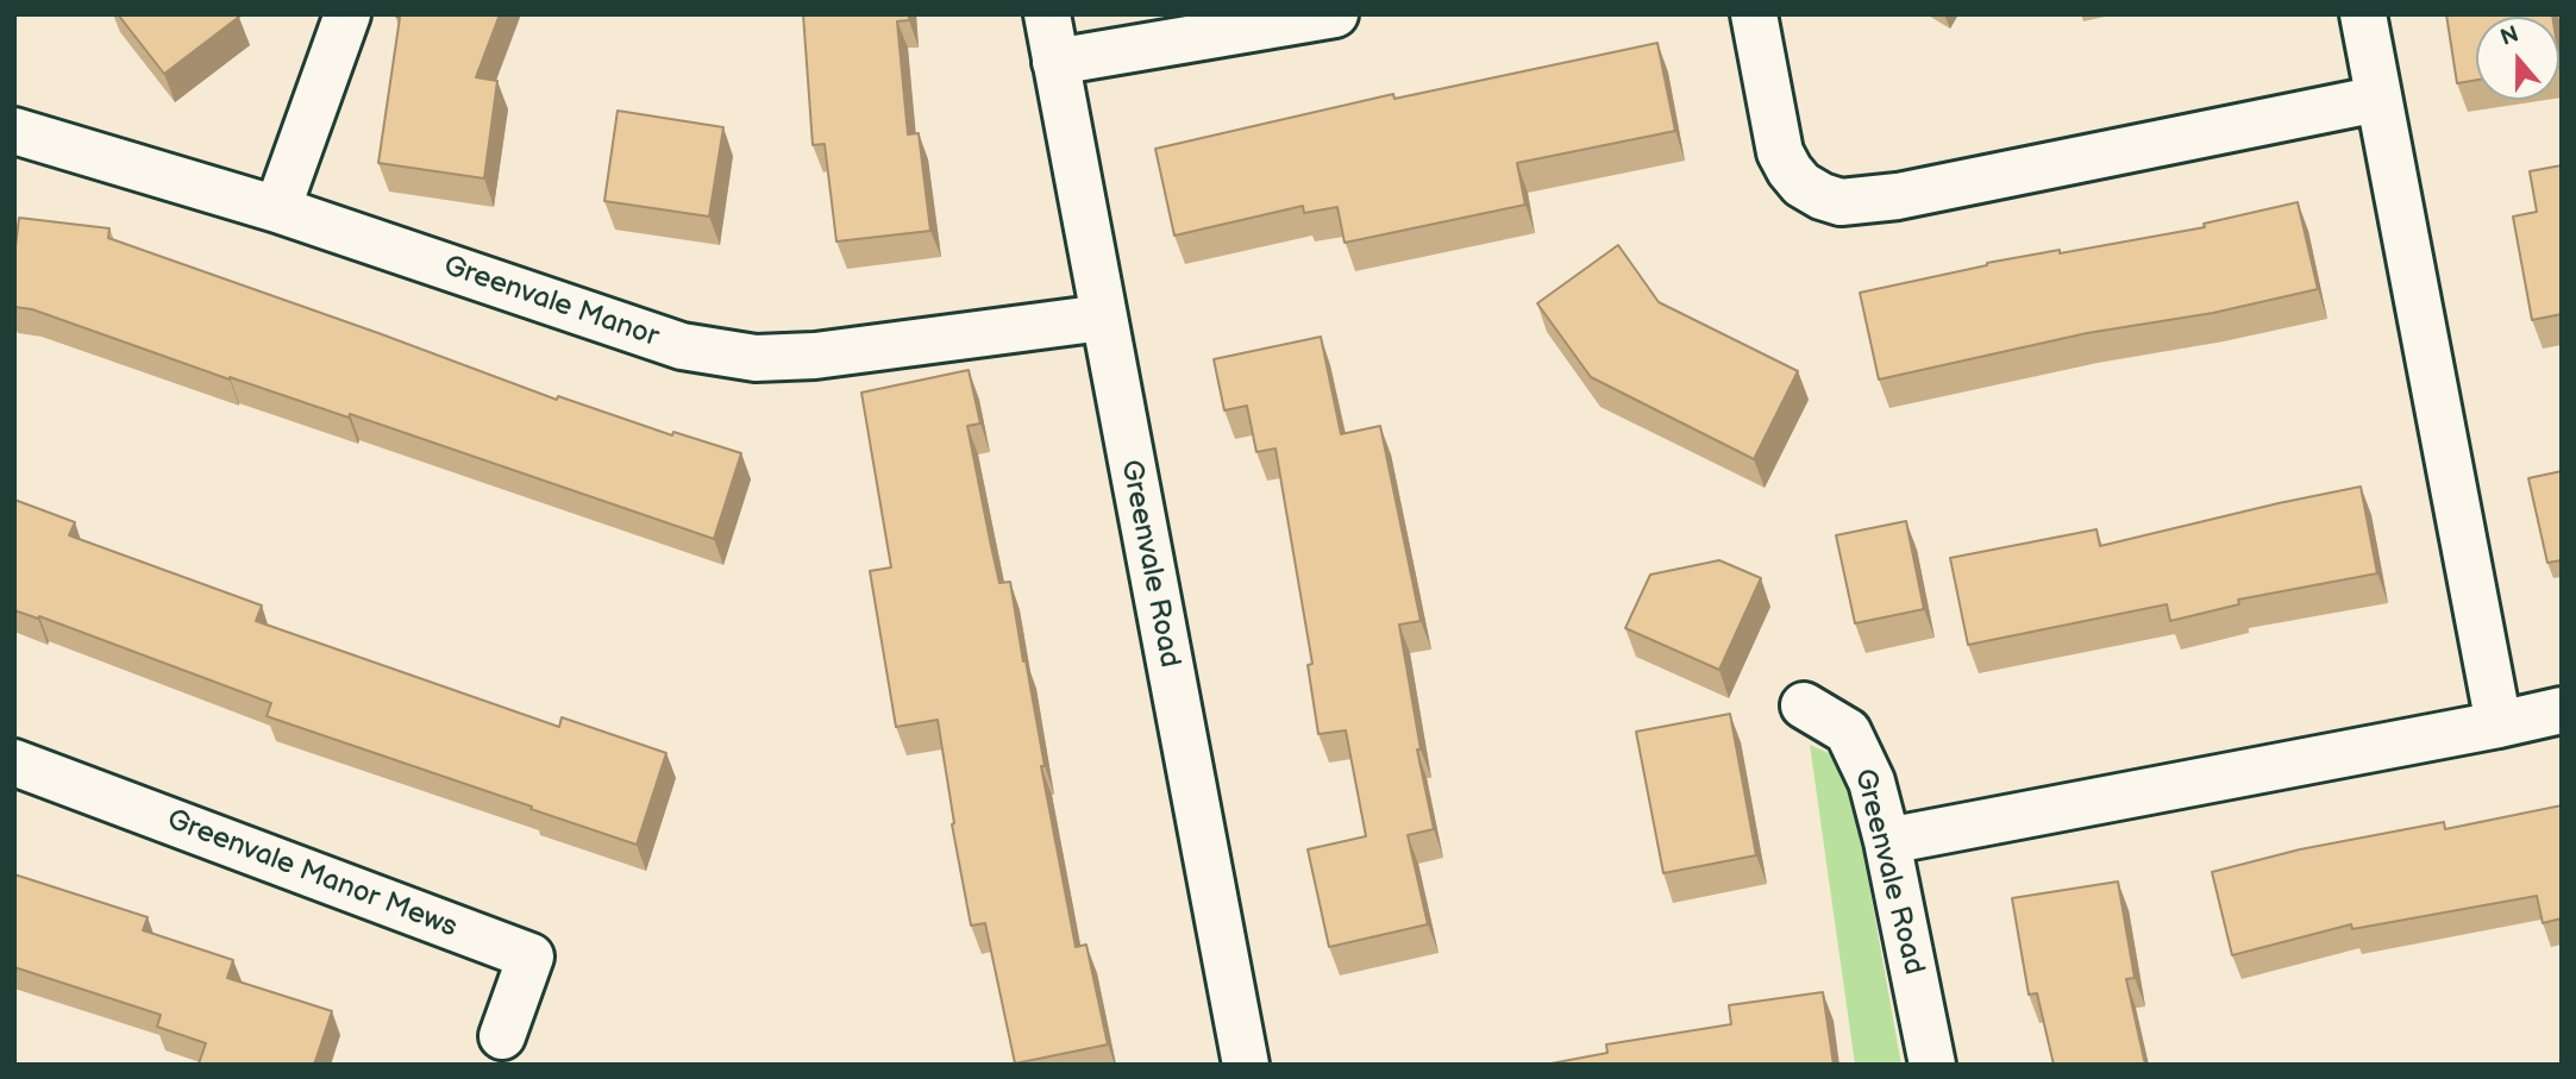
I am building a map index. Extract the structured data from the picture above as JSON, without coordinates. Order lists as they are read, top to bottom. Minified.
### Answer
{"streets":{"street":["Greenvale Manor","Greenvale Road","Greenvale Manor Mews"]},"crossings":[["Greenvale Manor","Greenvale Road"]],"north":"top"}
